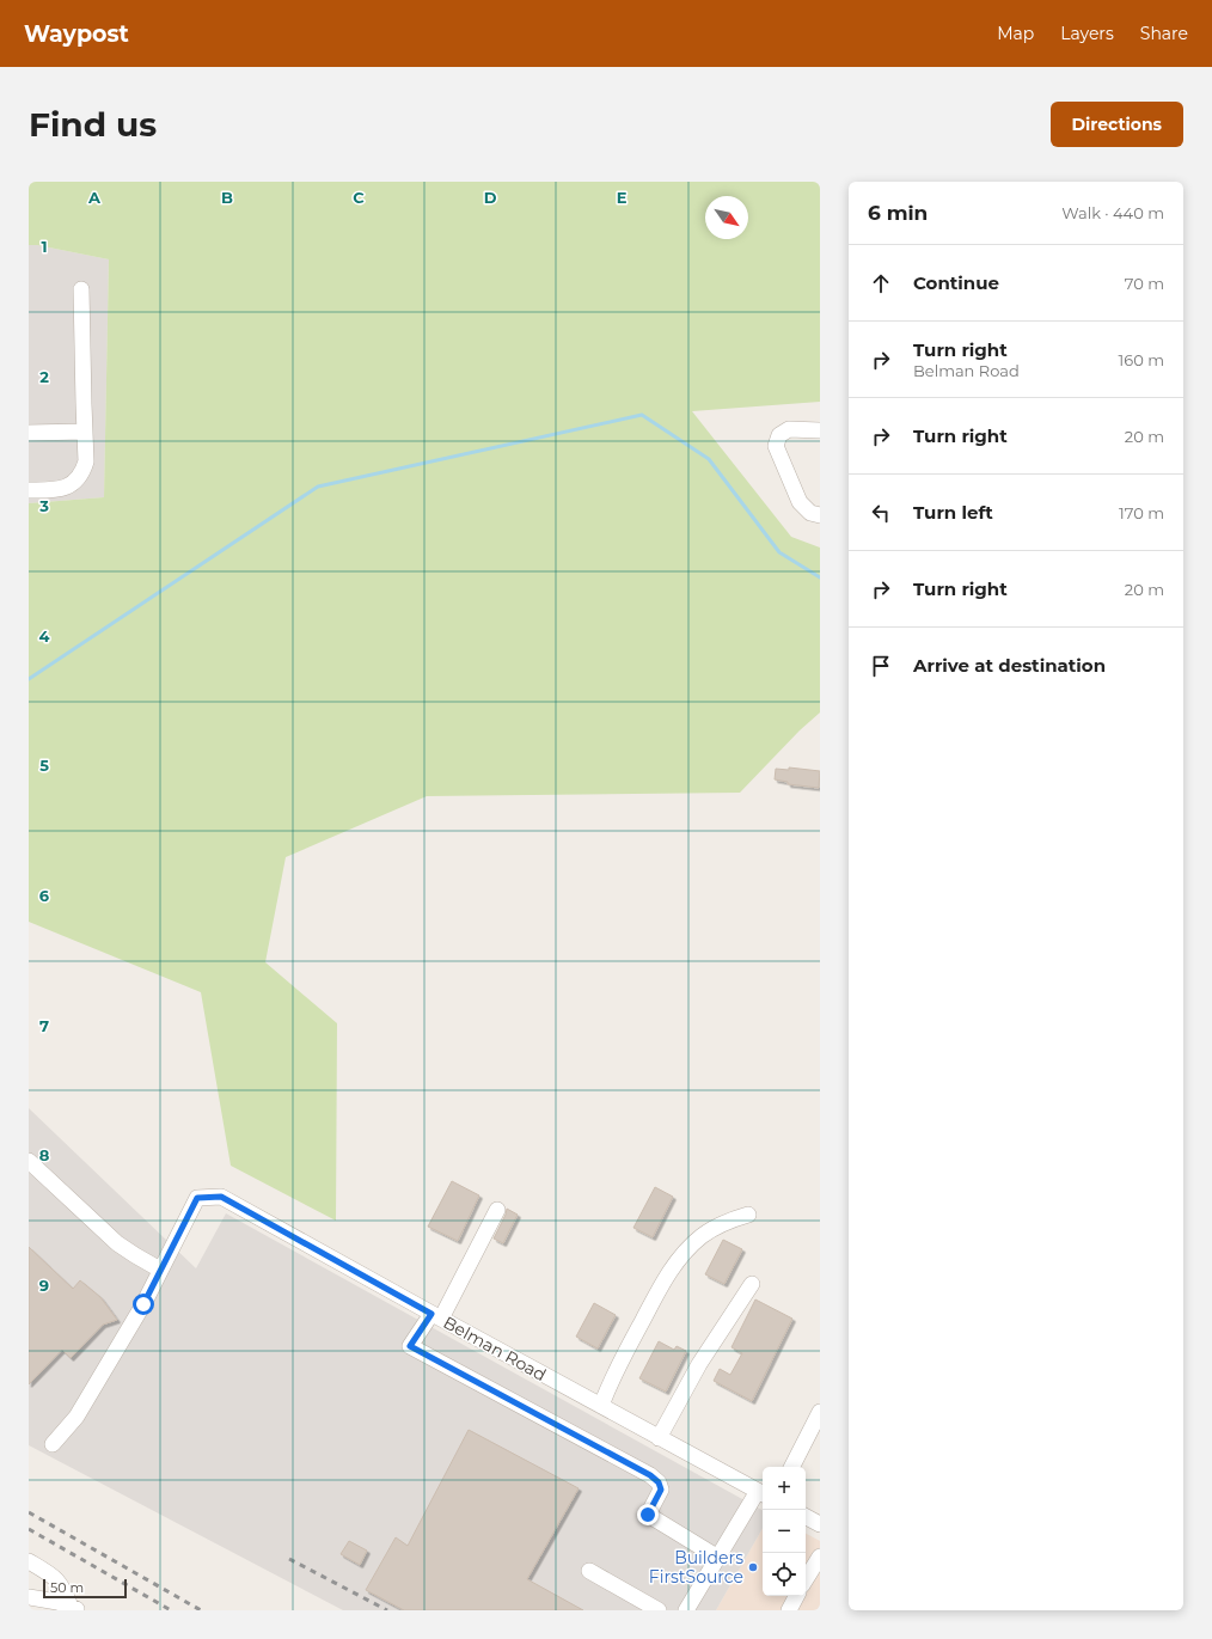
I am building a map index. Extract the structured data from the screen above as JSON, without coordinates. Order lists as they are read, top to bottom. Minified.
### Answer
{"streets":{"street":["Belman Road"]},"places":["Builders FirstSource"],"scale_bar":"50 m","north":"bottom right","page":{"header":"Waypost","nav":["Map","Layers","Share"],"buttons":"Directions","title":"Find us","heading":["6 min","Walk · 440 m"],"list":[["Continue","70 m"],["Turn right","Belman Road","160 m"],["Turn right","20 m"],["Turn left","170 m"],["Turn right","20 m"],"Arrive at destination"],"map_buttons":["+","−"],"scale":"50 m"},"grid":{"columns":["A","B","C","D","E"],"rows":["1","2","3","4","5","6","7","8","9"]}}
